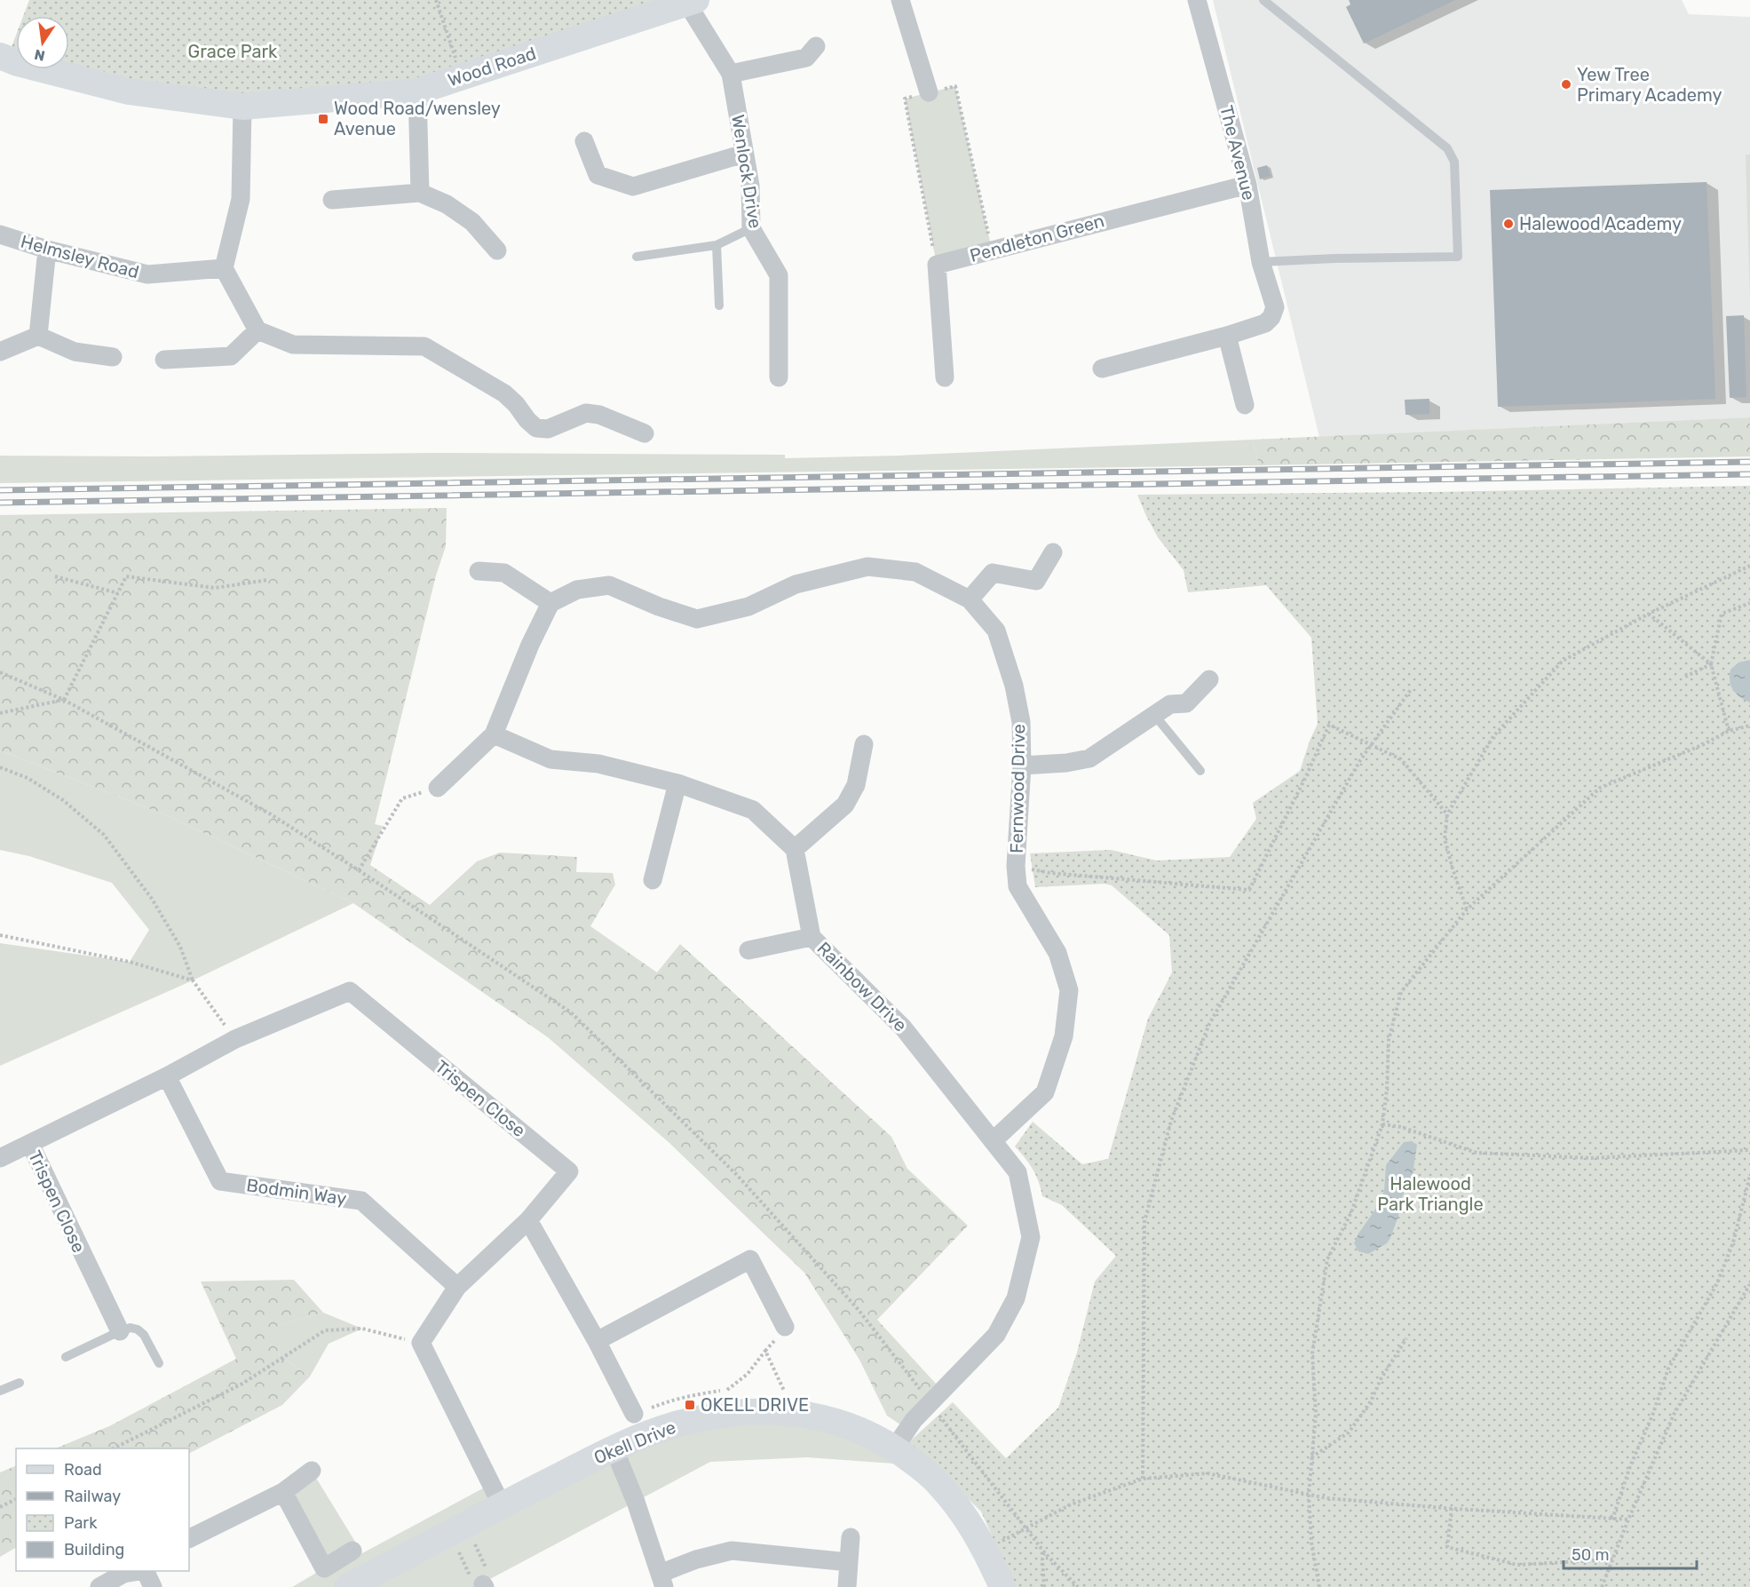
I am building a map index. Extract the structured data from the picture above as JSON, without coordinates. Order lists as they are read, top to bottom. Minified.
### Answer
{"streets":{"street":["Wood Road","The Avenue","Wenlock Drive","Pendleton Green","Helmsley Road","Fernwood Drive","Rainbow Drive","Trispen Close","Bodmin Way","Okell Drive"]},"crossings":[["Wood Road","Wenlock Drive"],["The Avenue","Pendleton Green"],["Fernwood Drive","Rainbow Drive"],["Rainbow Drive","Okell Drive"],["Trispen Close","Bodmin Way"]],"parks":["Grace Park","Halewood Park Triangle"],"places":{"other":["Yew Tree Primary Academy","Halewood Academy"],"transit":["Wood Road/wensley Avenue","OKELL DRIVE"]},"legend":["Road","Railway","Park","Building"],"scale_bar":"50 m","north":"bottom"}
